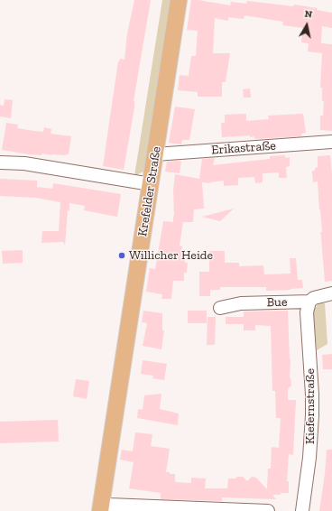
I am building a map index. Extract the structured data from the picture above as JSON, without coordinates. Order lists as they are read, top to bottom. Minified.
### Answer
{"streets":{"main road":["Krefelder Straße"],"street":["Erikastraße","Bue","Kiefernstraße"]},"crossings":[["Erikastraße","Krefelder Straße"],["Bue","Kiefernstraße"]],"places":["Willicher Heide"],"north":"top"}
